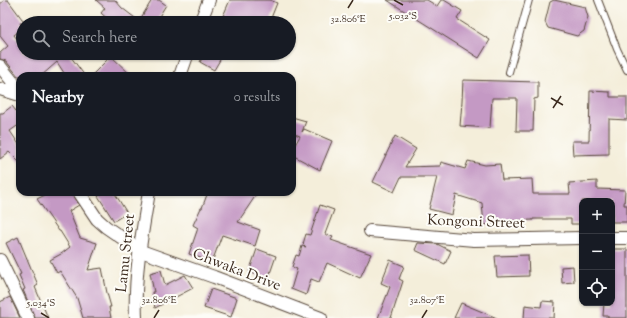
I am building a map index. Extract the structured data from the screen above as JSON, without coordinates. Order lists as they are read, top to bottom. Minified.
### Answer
{"streets":{"street":["Kongoni Street","Lamu Street","Chwaka Drive"]},"crossings":[["Lamu Street","Chwaka Drive"]],"page":{"search":"Search here","heading":["Nearby","0 results"],"map_buttons":["+","−"]},"coordinates":["5.032°S","32.806°E","32.807°E","5.034°S"]}
